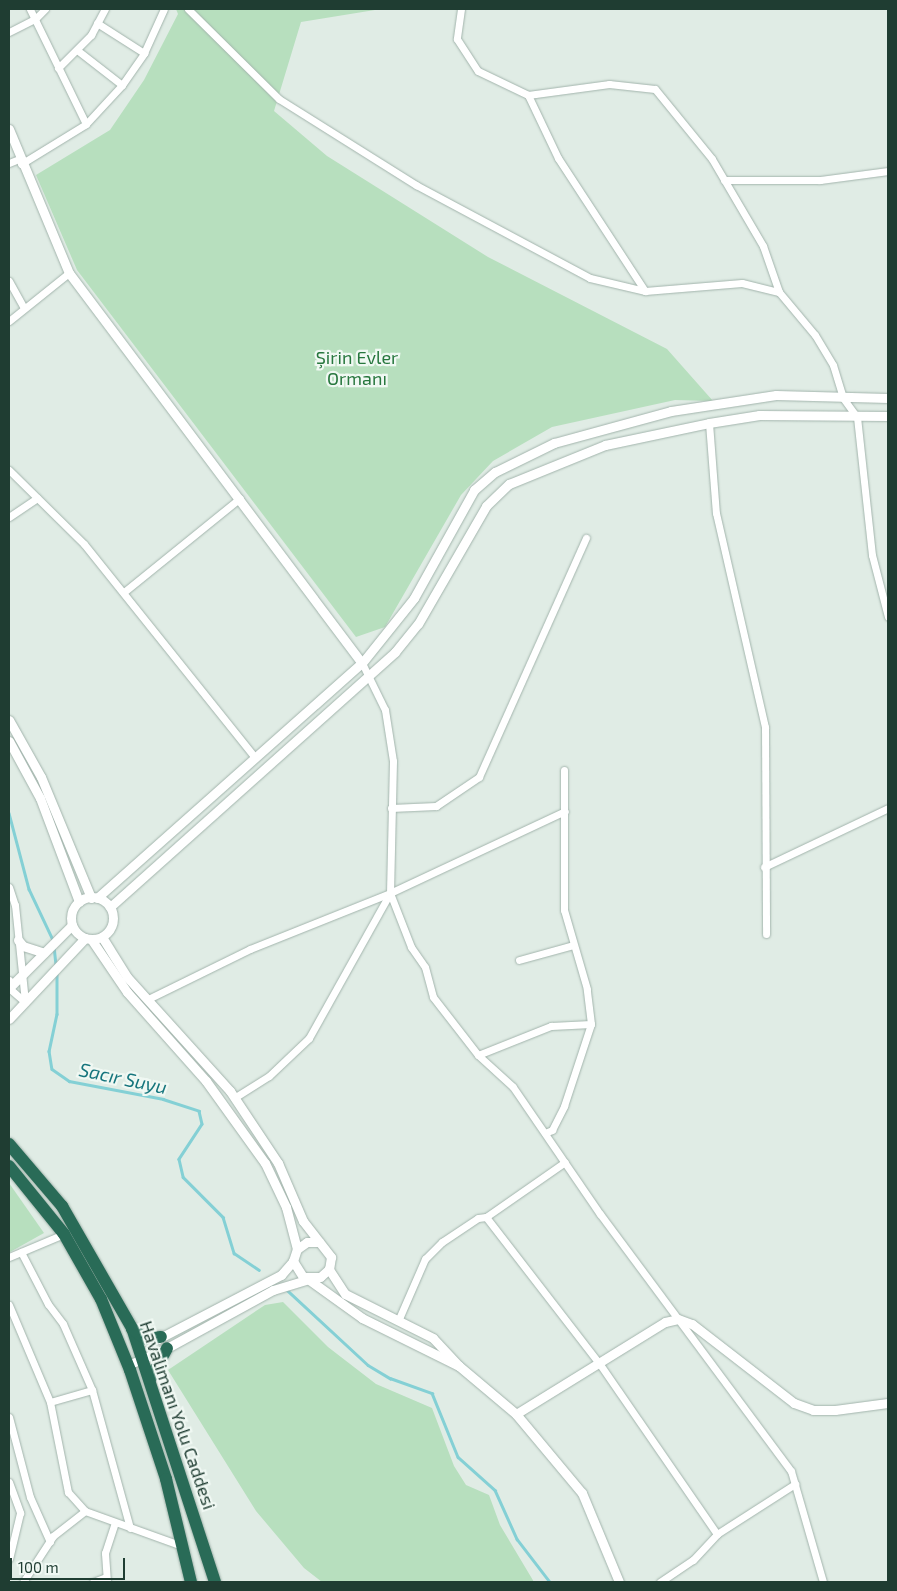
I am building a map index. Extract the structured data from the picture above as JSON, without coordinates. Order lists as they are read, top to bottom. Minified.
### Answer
{"streets":{"highway":["Havalimanı Yolu Caddesi"]},"water":["Sacır Suyu"],"parks":["Şirin Evler Ormanı"],"scale_bar":"100 m"}
